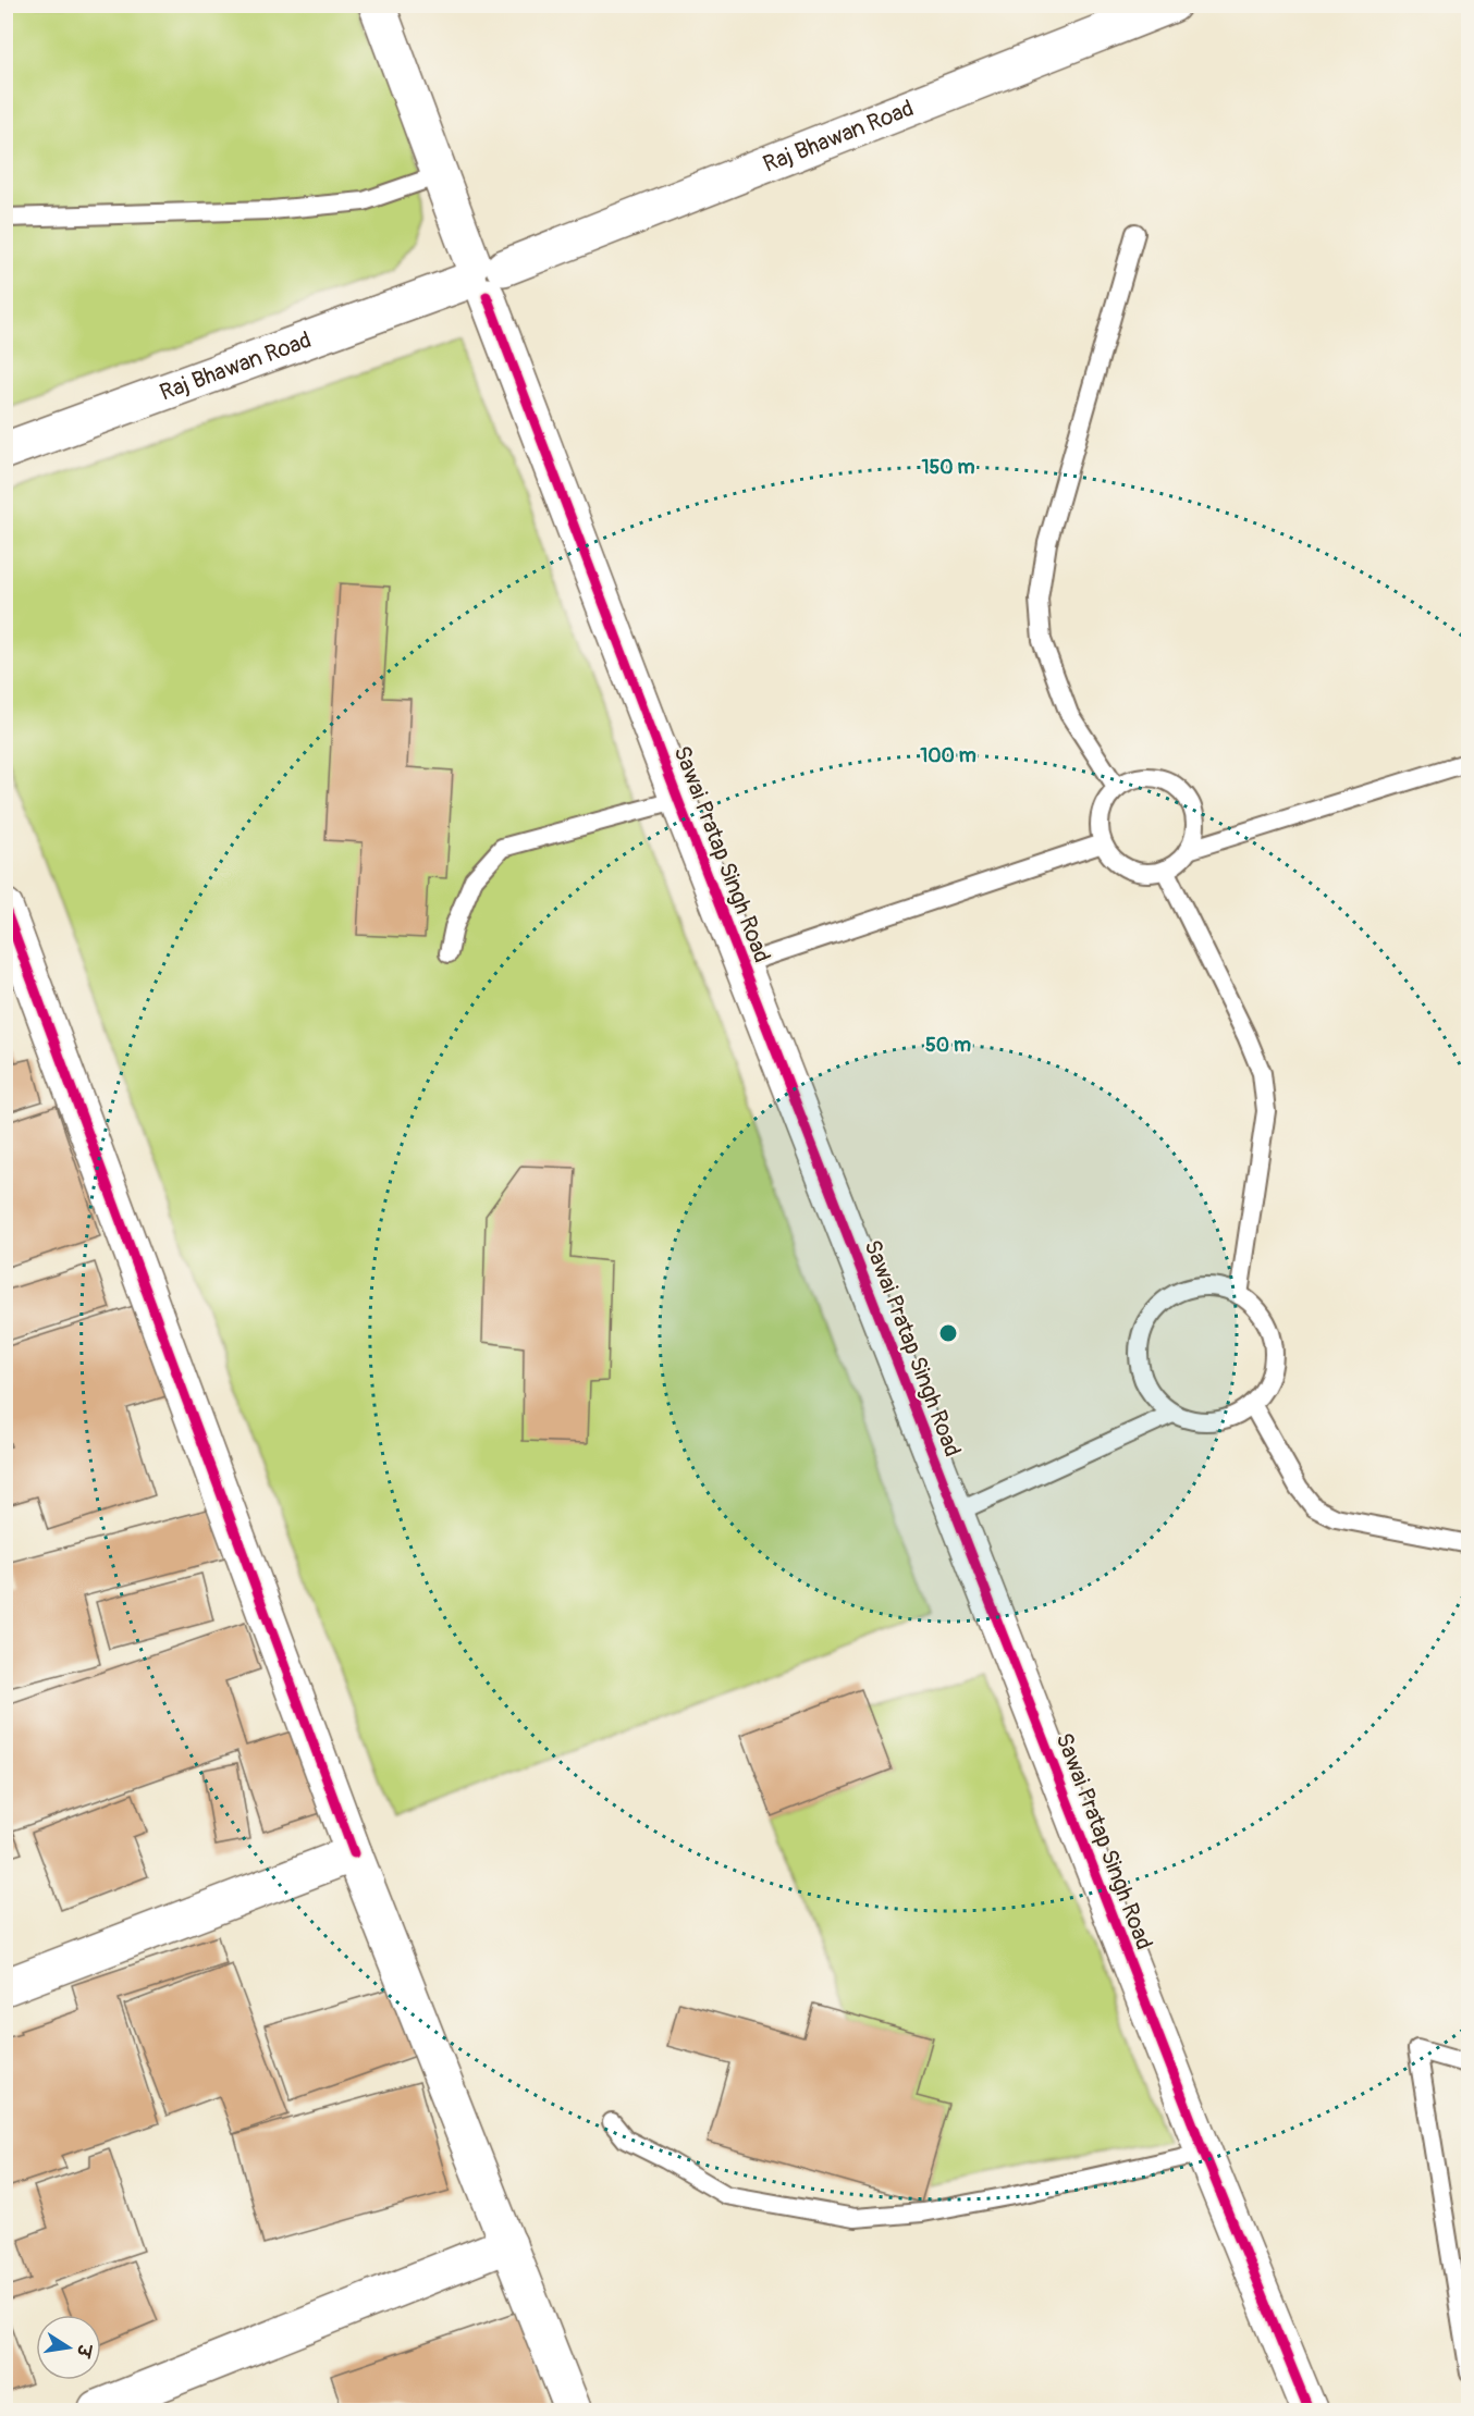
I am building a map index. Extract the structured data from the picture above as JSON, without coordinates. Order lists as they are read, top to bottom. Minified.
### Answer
{"streets":{"street":["Raj Bhawan Road","Sawai Pratap Singh Road"]},"crossings":[["Raj Bhawan Road","Sawai Pratap Singh Road"]],"north":"right","rings":["150 m","100 m","50 m"]}
